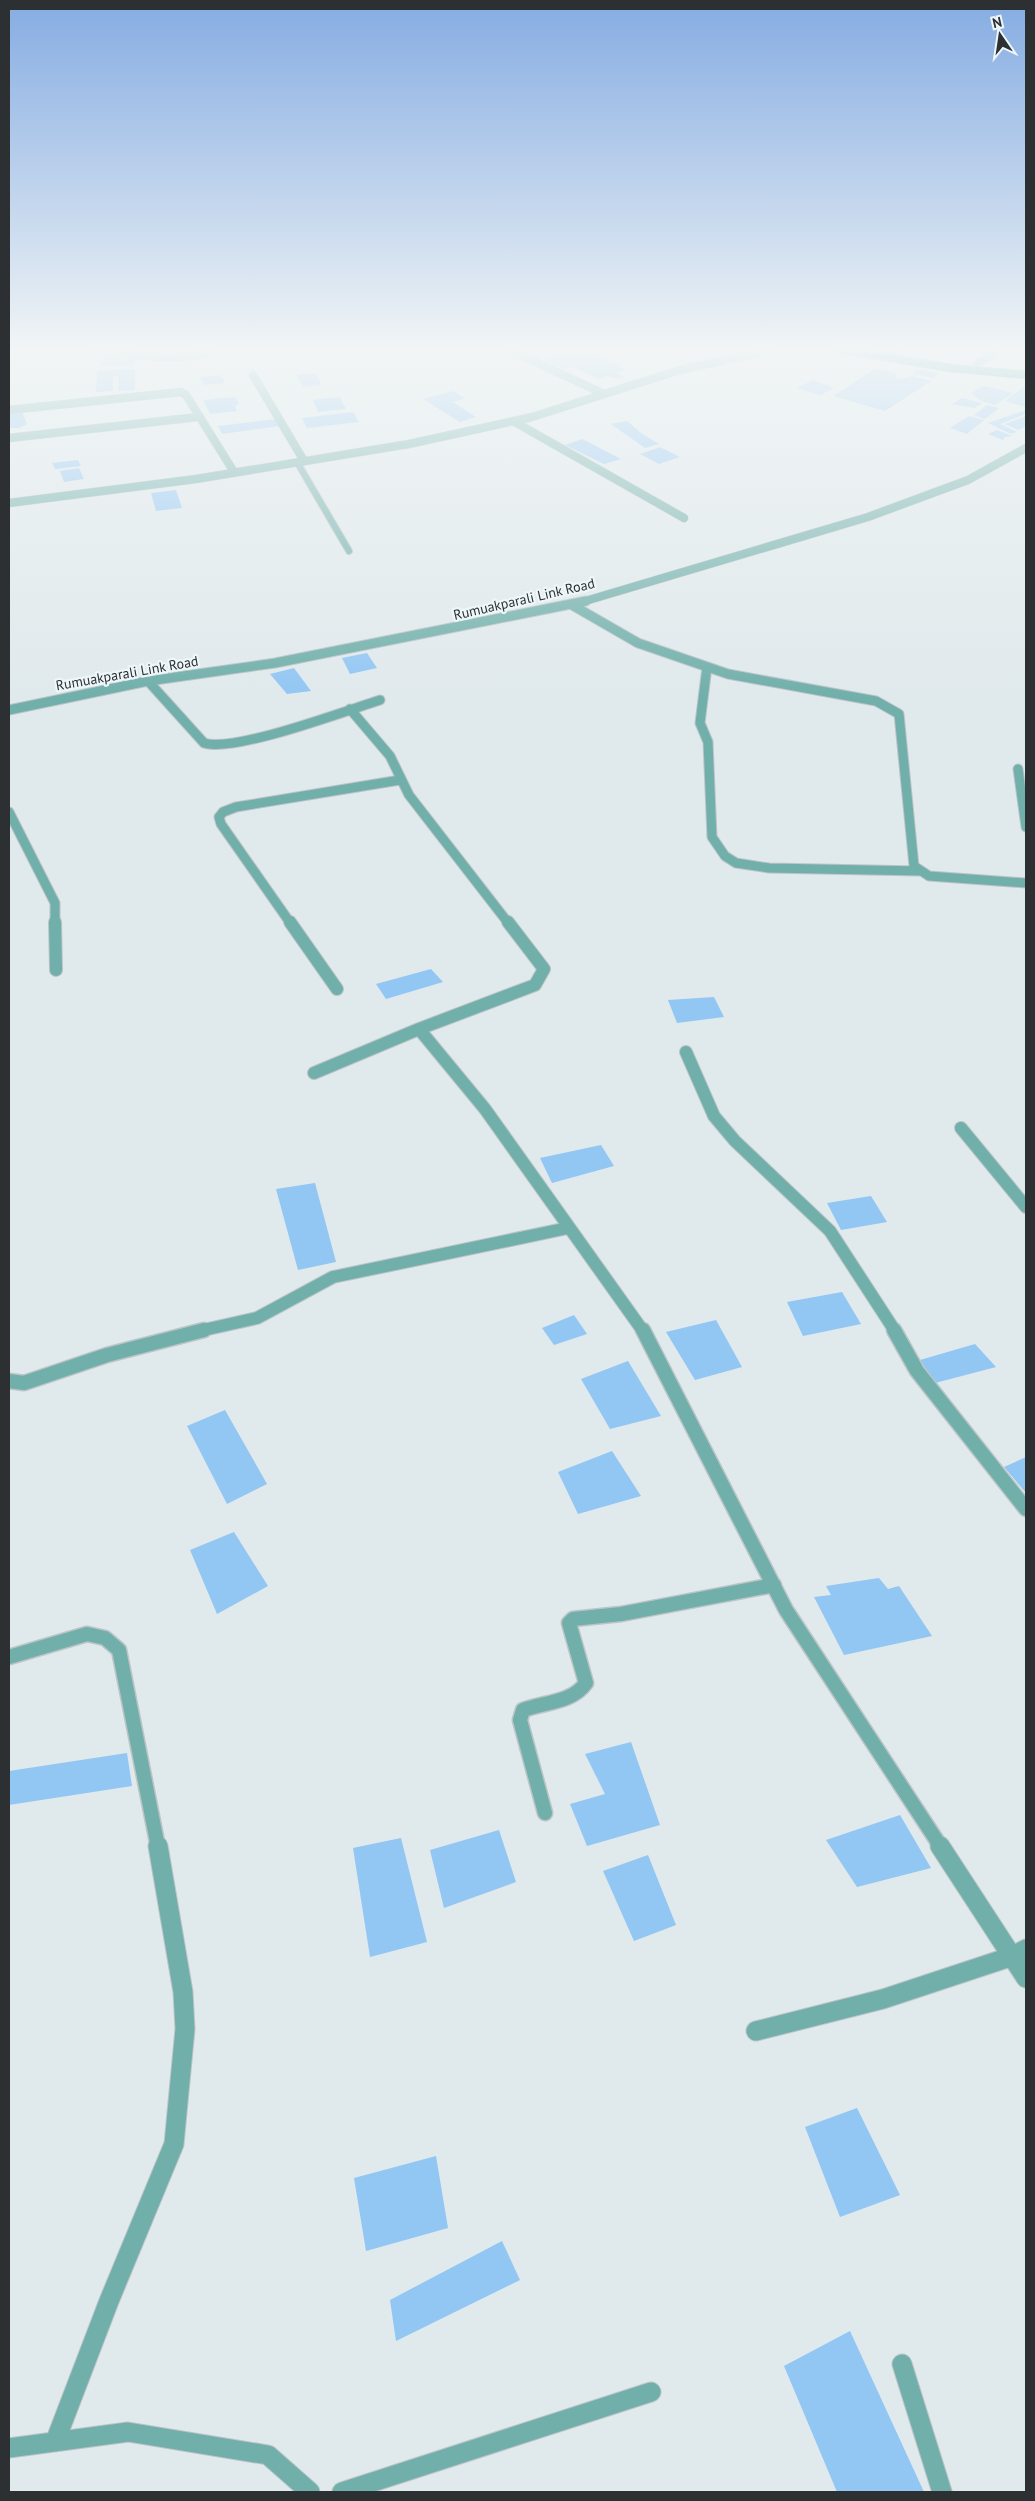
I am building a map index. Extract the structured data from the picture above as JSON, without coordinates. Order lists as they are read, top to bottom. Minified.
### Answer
{"streets":{"street":["Rumuakparali Link Road"]},"north":"top"}
